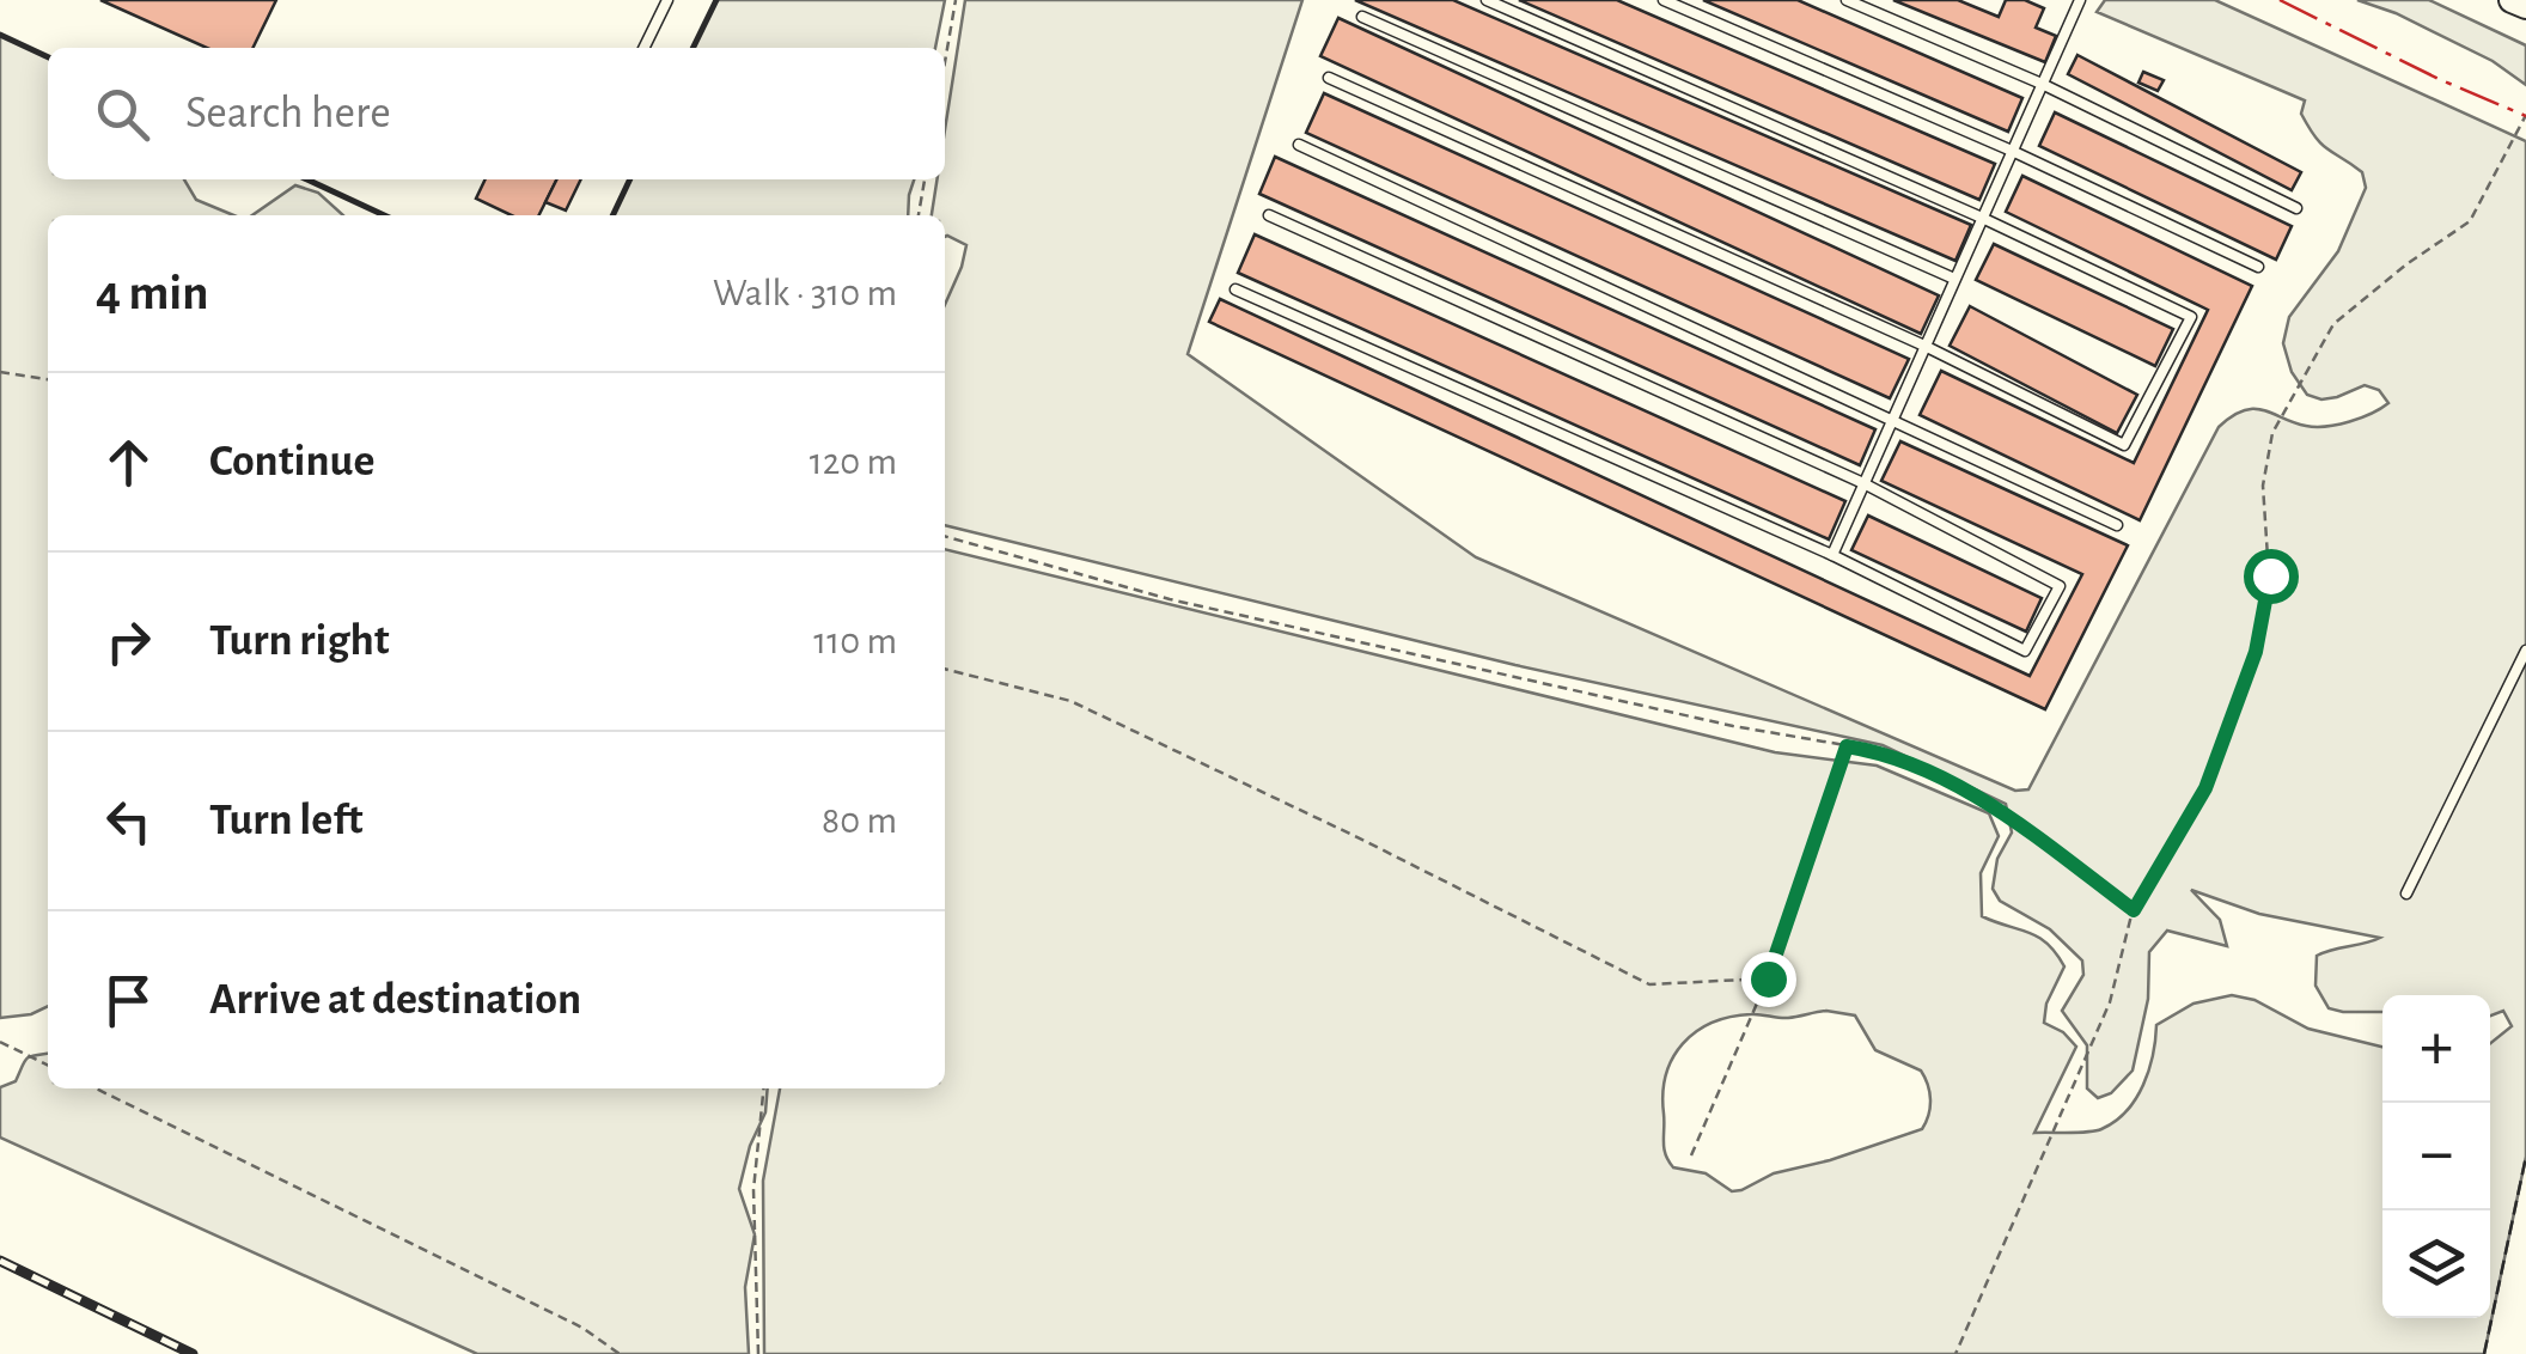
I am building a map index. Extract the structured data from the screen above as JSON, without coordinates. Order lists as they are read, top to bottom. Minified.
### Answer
{"page":{"search":"Search here","heading":["4 min","Walk · 310 m"],"list":[["Continue","120 m"],["Turn right","110 m"],["Turn left","80 m"],"Arrive at destination"],"map_buttons":["+","−"]}}
